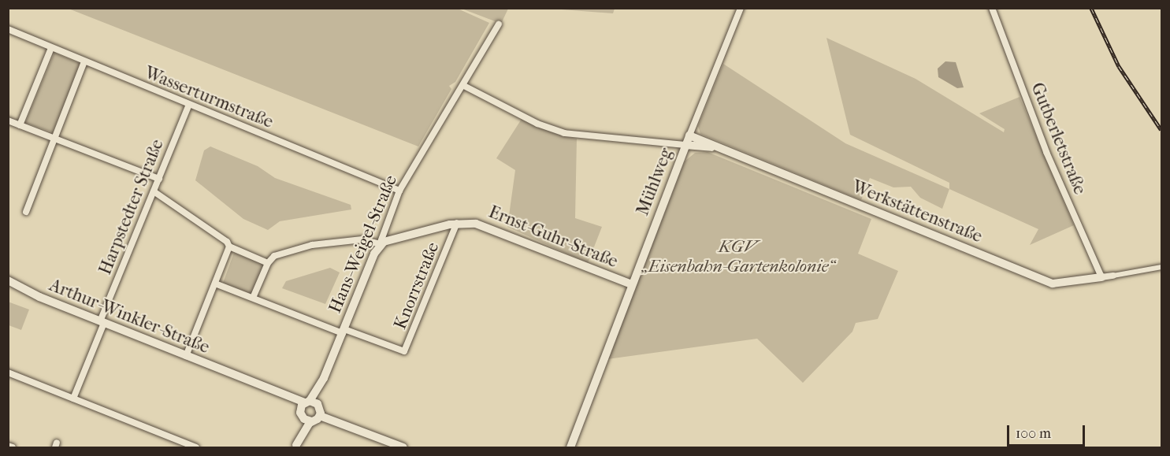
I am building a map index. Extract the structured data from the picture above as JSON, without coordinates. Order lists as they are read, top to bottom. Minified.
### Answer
{"streets":{"street":["Wasserturmstraße","Gutberletstraße","Mühlweg","Harpstedter Straße","Werkstättenstraße","Ernst-Guhr-Straße","Hans-Weigel-Straße","Knorrstraße","Arthur-Winkler-Straße"]},"crossings":[["Wasserturmstraße","Harpstedter Straße"],["Wasserturmstraße","Hans-Weigel-Straße"],["Gutberletstraße","Werkstättenstraße"],["Mühlweg","Werkstättenstraße"],["Mühlweg","Ernst-Guhr-Straße"],["Harpstedter Straße","Arthur-Winkler-Straße"],["Werkstättenstraße","Hans-Weigel-Straße"],["Ernst-Guhr-Straße","Hans-Weigel-Straße"],["Ernst-Guhr-Straße","Knorrstraße"],["Hans-Weigel-Straße","Knorrstraße"],["Hans-Weigel-Straße","Arthur-Winkler-Straße"]],"parks":["KGV „Eisenbahn-Gartenkolonie“"],"scale_bar":"100 m"}
